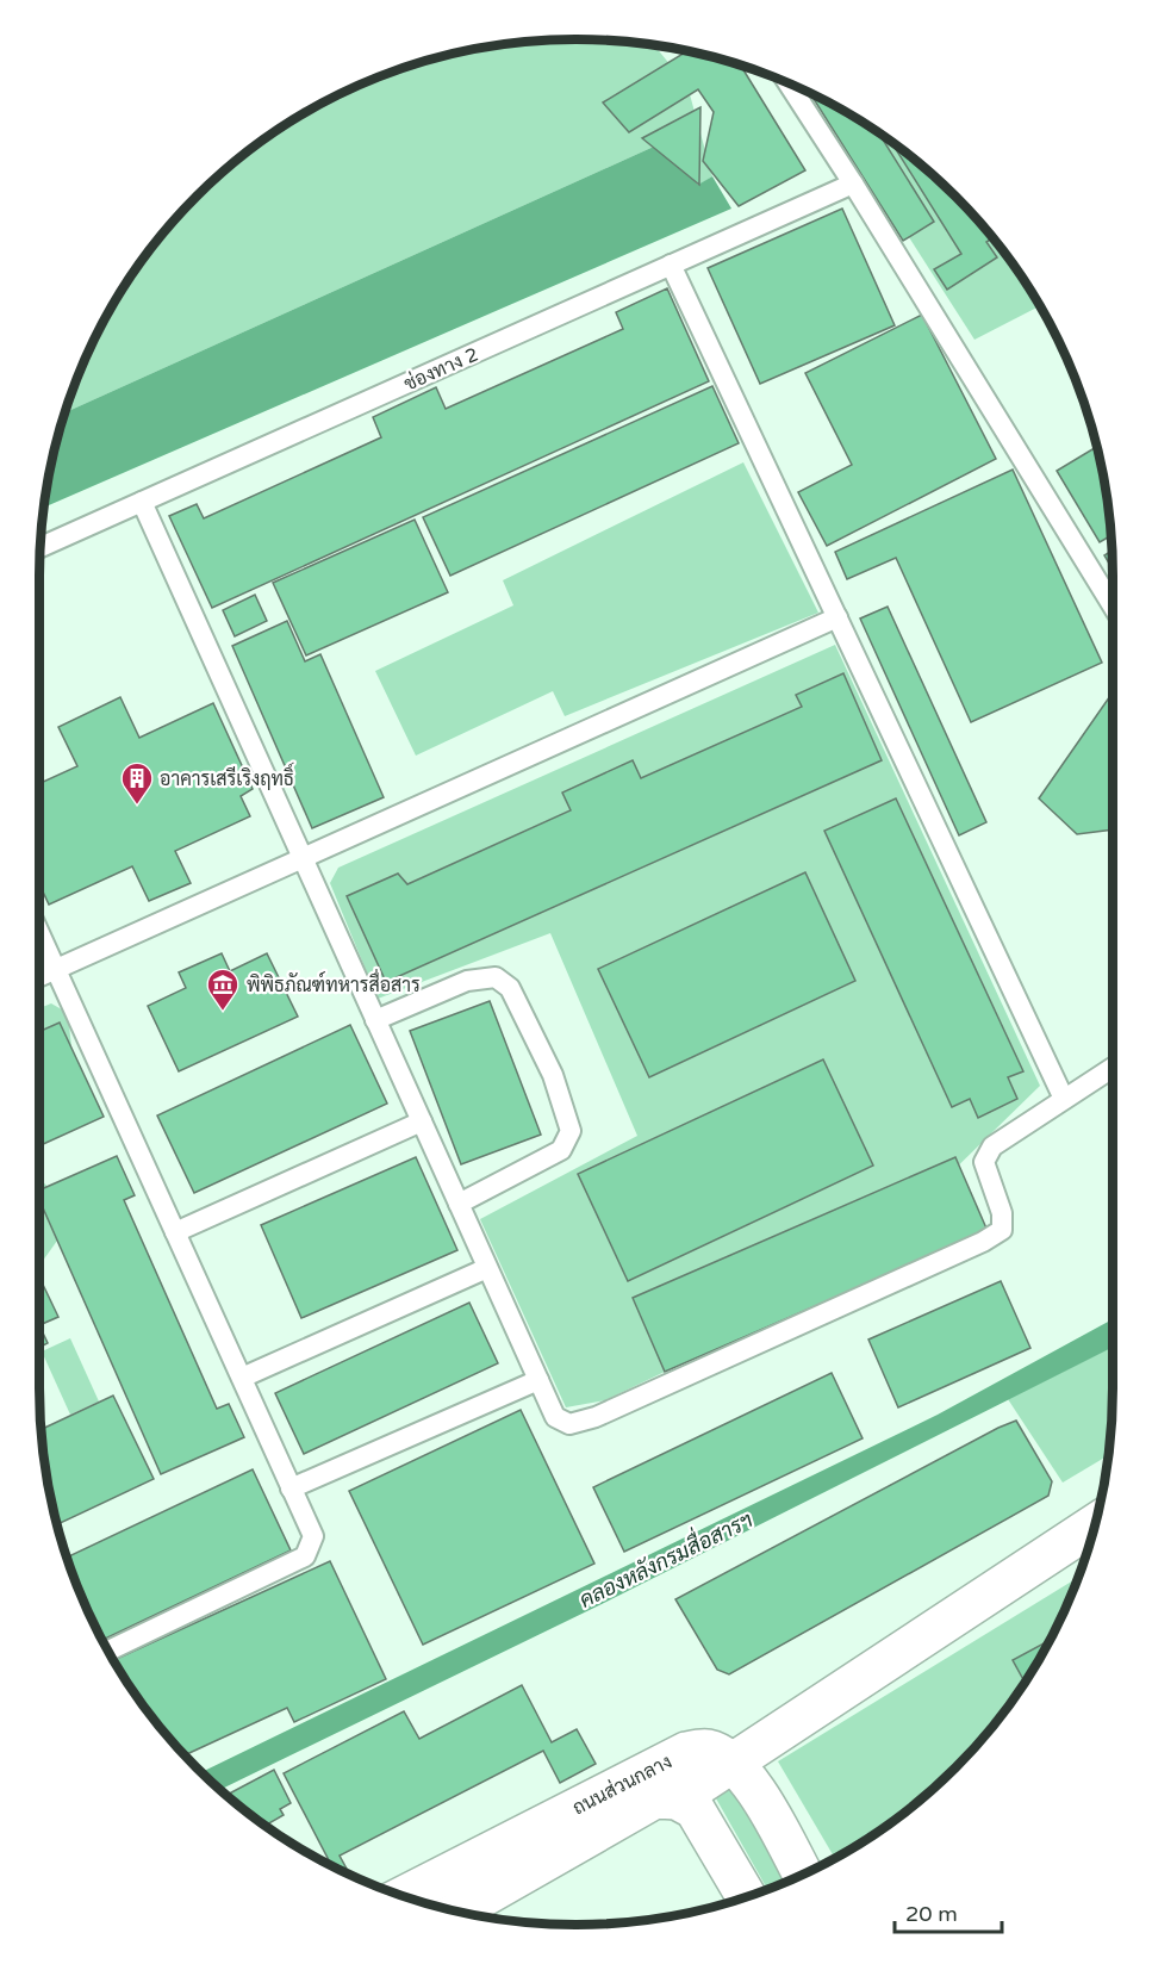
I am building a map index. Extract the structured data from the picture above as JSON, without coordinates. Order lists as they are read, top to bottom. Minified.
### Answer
{"streets":{"street":["ถนนส่วนกลาง"],"lane":["ช่องทาง 2"]},"water":["คลองหลังกรมสื่อสารฯ"],"places":{"building":["อาคารเสรีเริงฤทธิ์"],"museum":["พิพิธภัณฑ์ทหารสื่อสาร"]},"scale_bar":"20 m"}
